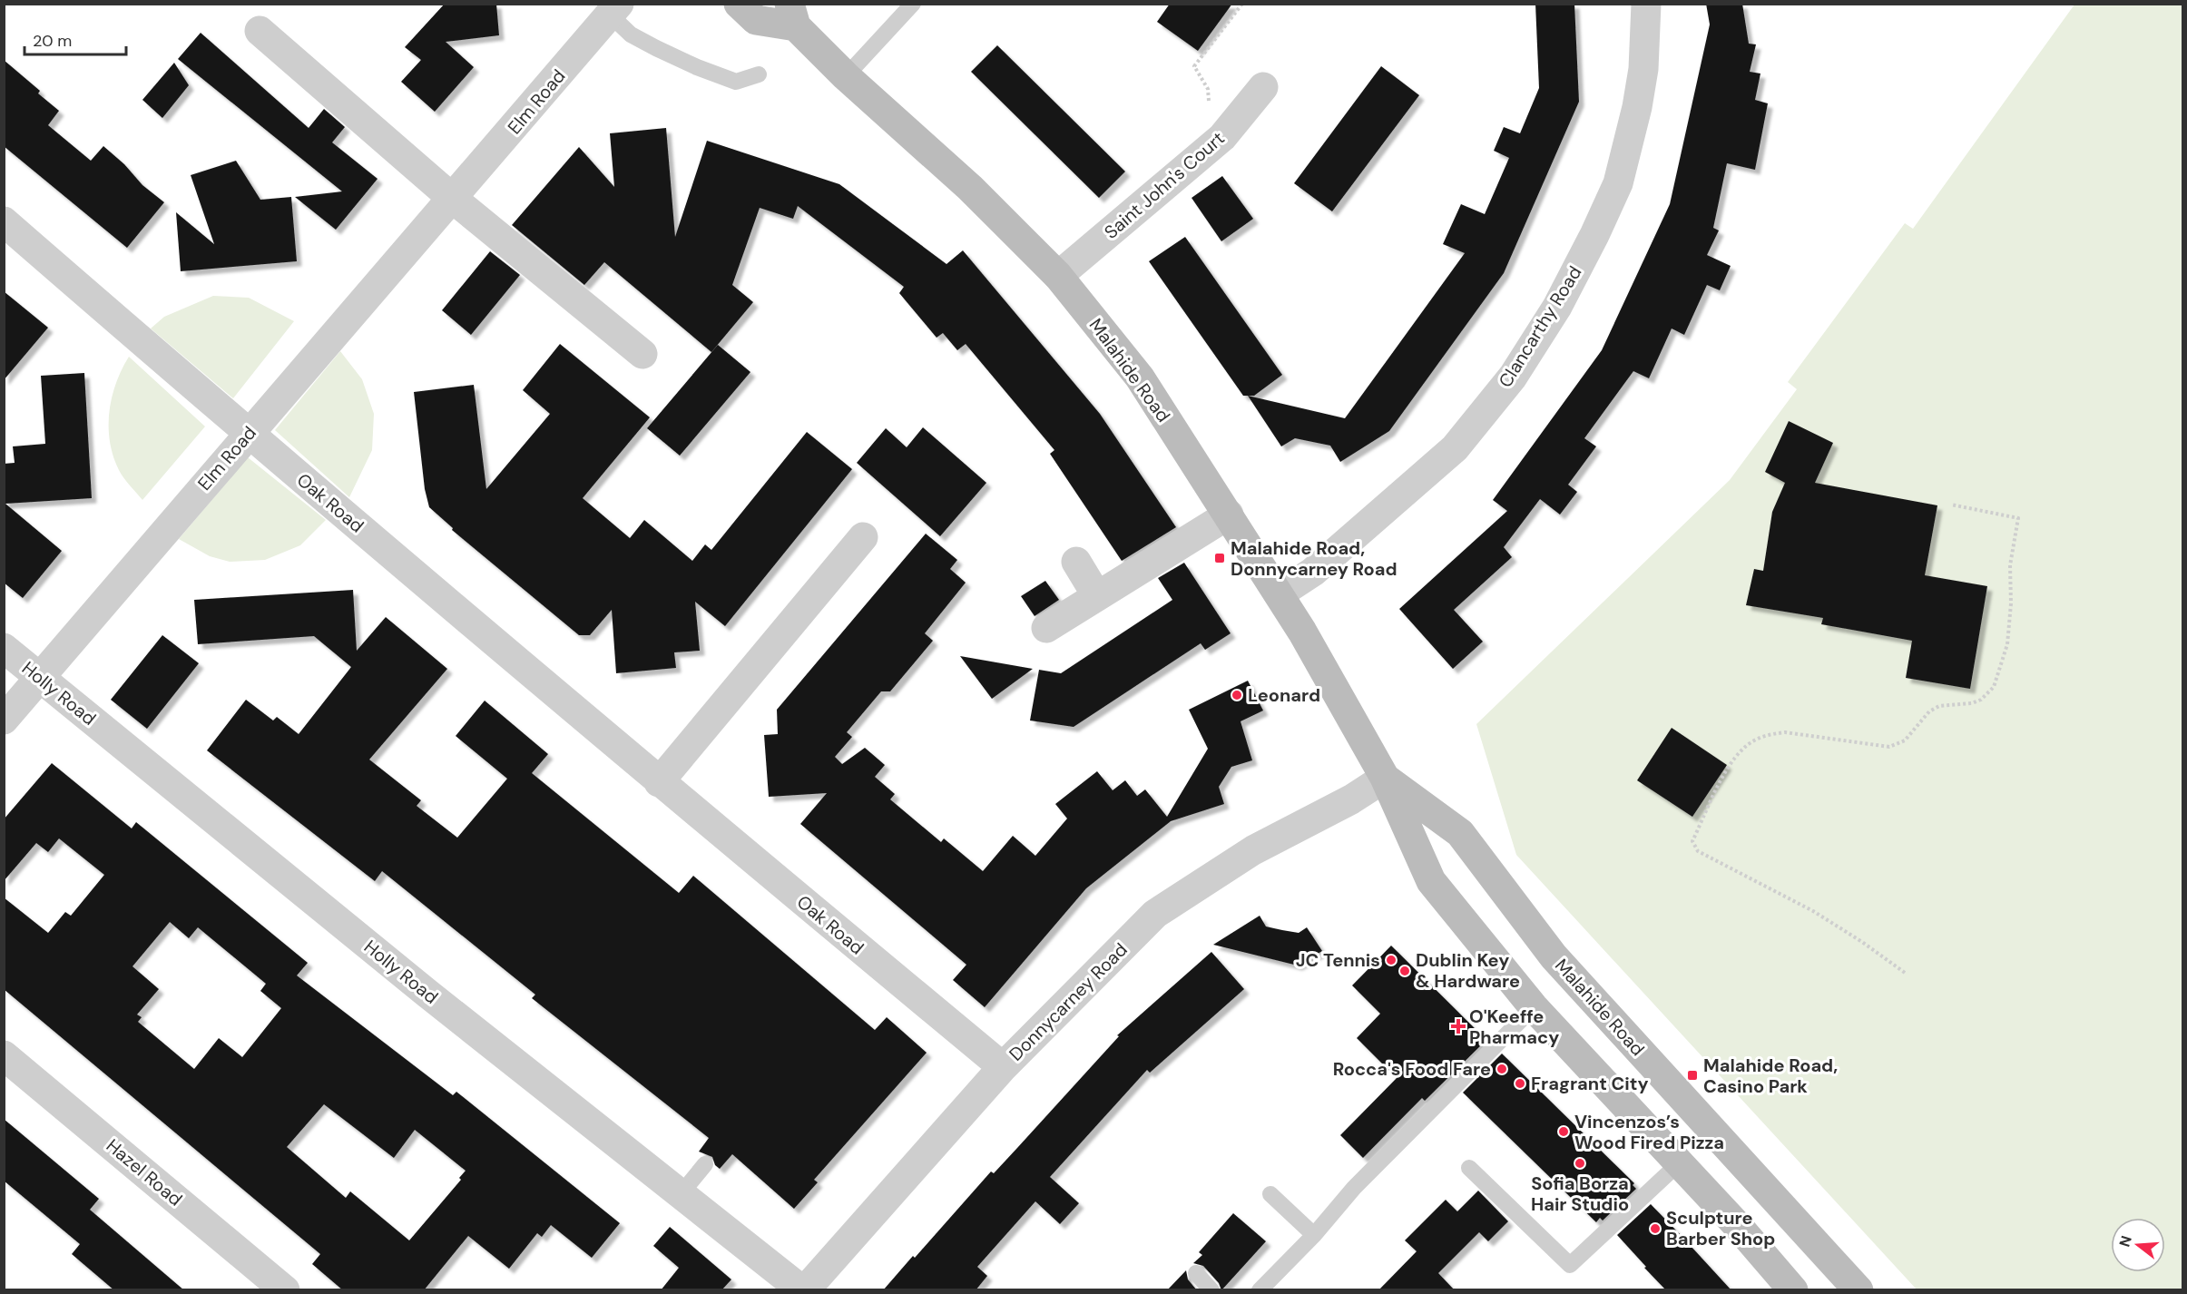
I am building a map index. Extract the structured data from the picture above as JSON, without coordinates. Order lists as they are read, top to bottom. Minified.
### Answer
{"streets":{"main road":["Malahide Road"],"street":["Elm Road","Saint John's Court","Clancarthy Road","Oak Road","Holly Road","Donnycarney Road","Hazel Road"]},"crossings":[["Elm Road","Oak Road"],["Elm Road","Holly Road"],["Saint John's Court","Malahide Road"],["Clancarthy Road","Malahide Road"],["Malahide Road","Donnycarney Road"],["Oak Road","Donnycarney Road"],["Holly Road","Donnycarney Road"]],"places":{"transit":["Malahide Road, Donnycarney Road","Malahide Road, Casino Park"],"other":["Leonard","JC Tennis","Dublin Key & Hardware","Rocca's Food Fare","Fragrant City","Vincenzos’s Wood Fired Pizza","Sofia Borza Hair Studio","Sculpture Barber Shop"],"health":["O'Keeffe Pharmacy"]},"scale_bar":"20 m","north":"left"}
